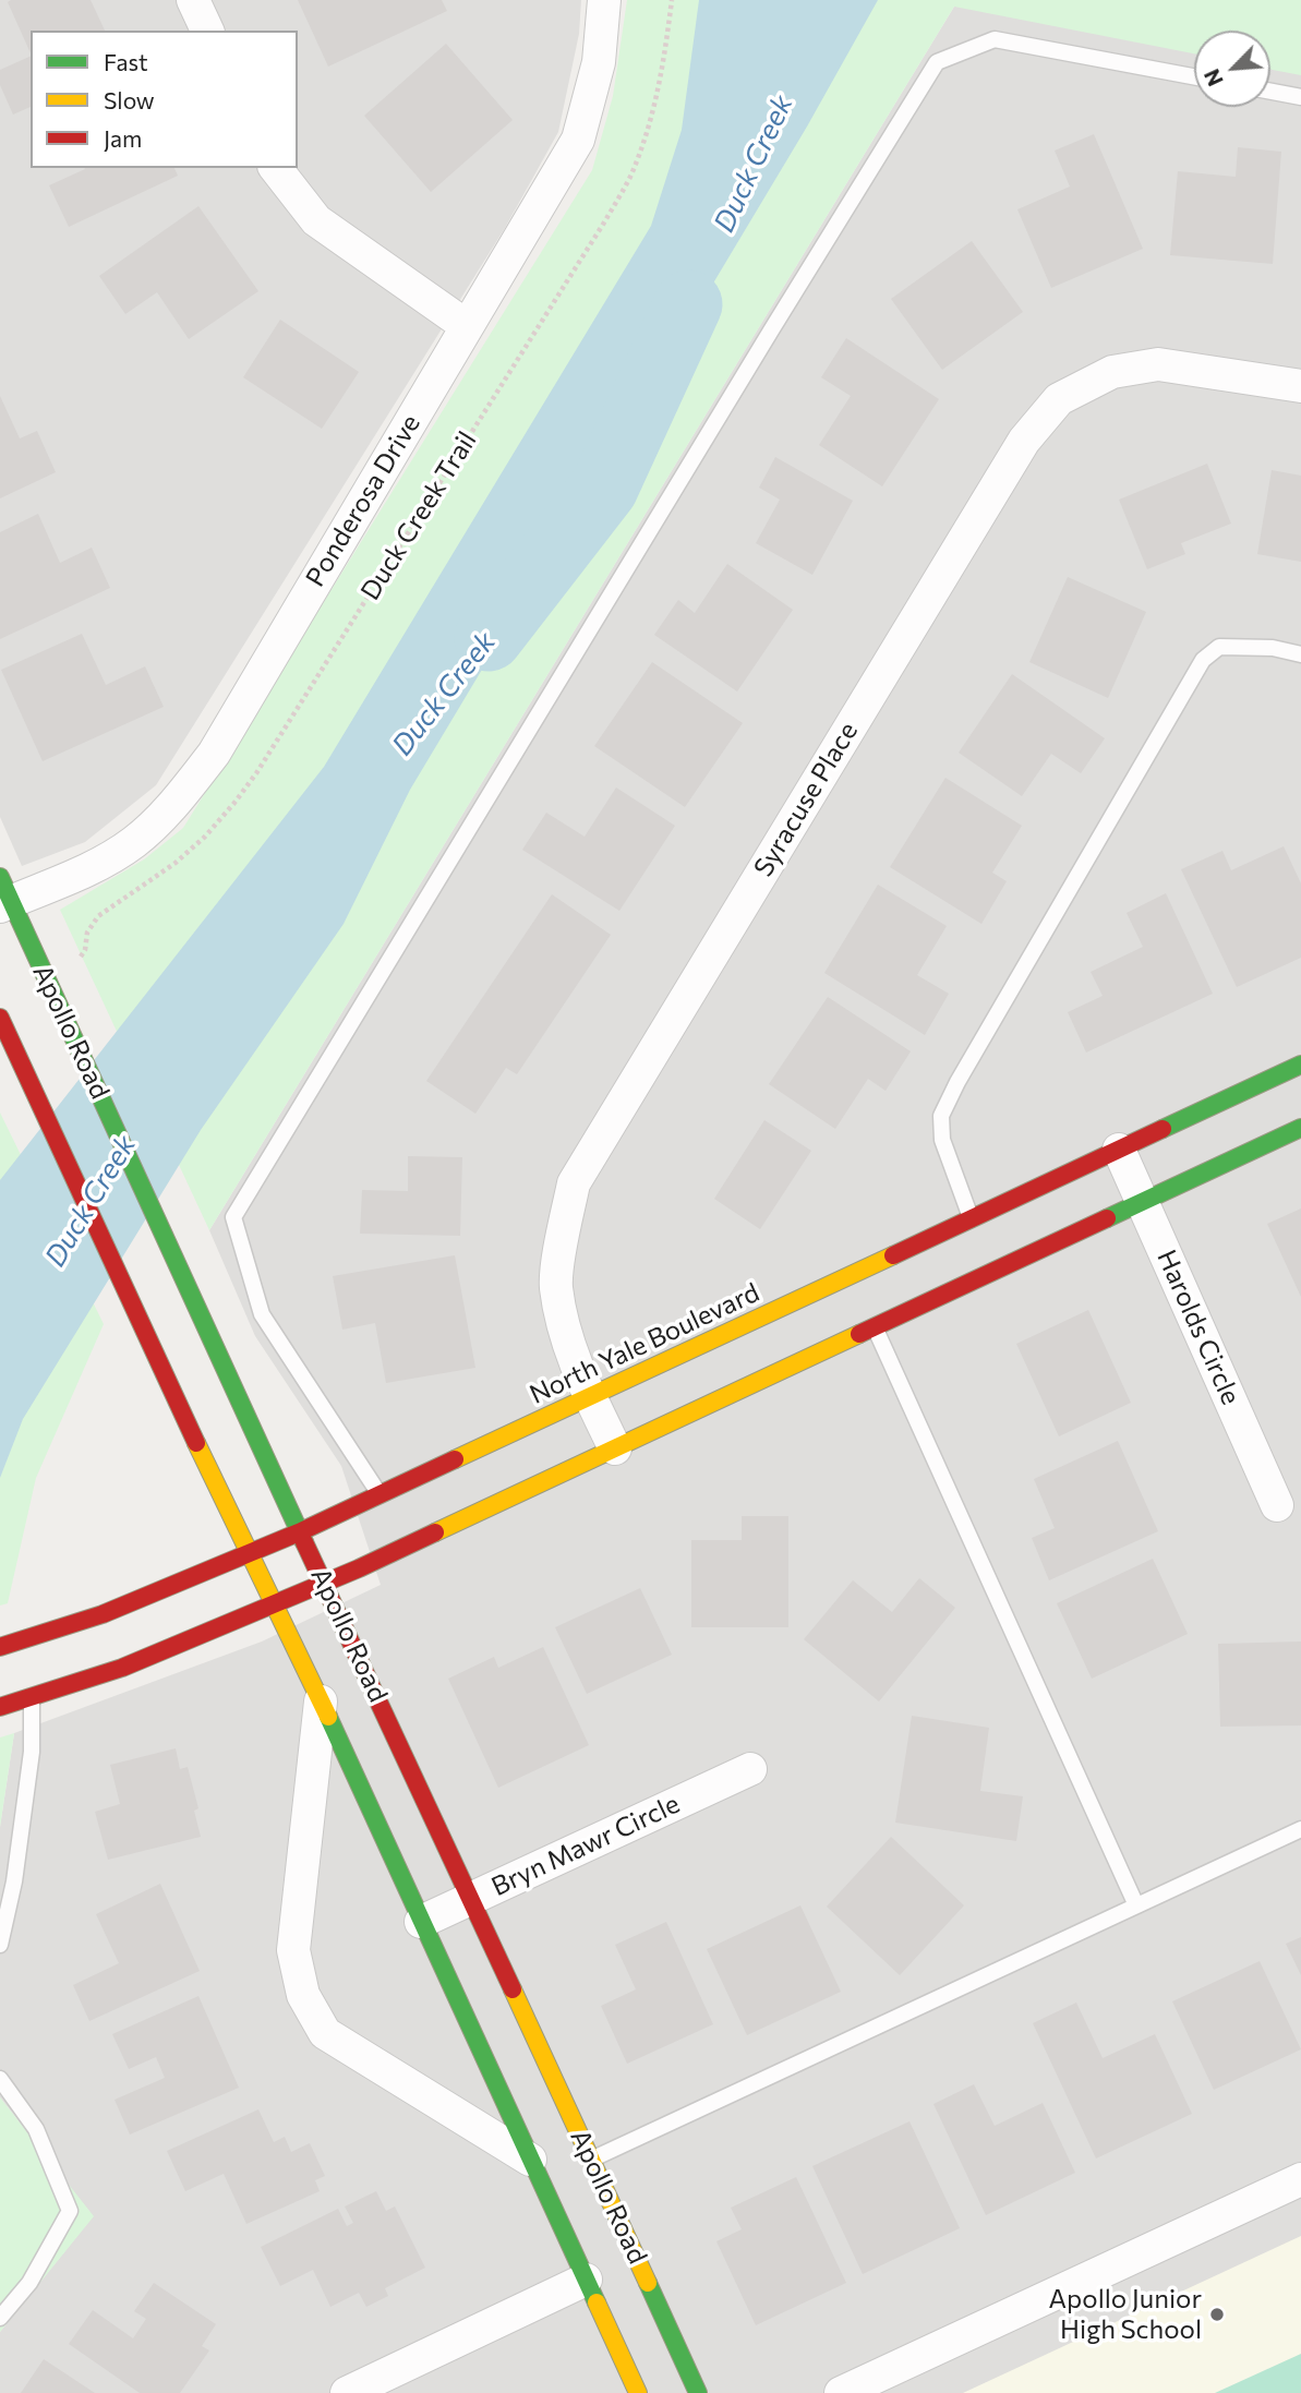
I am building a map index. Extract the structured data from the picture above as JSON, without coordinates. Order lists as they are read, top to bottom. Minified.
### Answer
{"streets":{"street":["Ponderosa Drive","Syracuse Place","Apollo Road","Harolds Circle","North Yale Boulevard","Bryn Mawr Circle"],"path":["Duck Creek Trail"]},"crossings":[["Ponderosa Drive","Apollo Road"],["Syracuse Place","North Yale Boulevard"],["Apollo Road","North Yale Boulevard"],["Apollo Road","Bryn Mawr Circle"],["Harolds Circle","North Yale Boulevard"]],"water":["Duck Creek"],"places":["Apollo Junior High School"],"legend":["Fast","Slow","Jam"],"north":"bottom left"}
